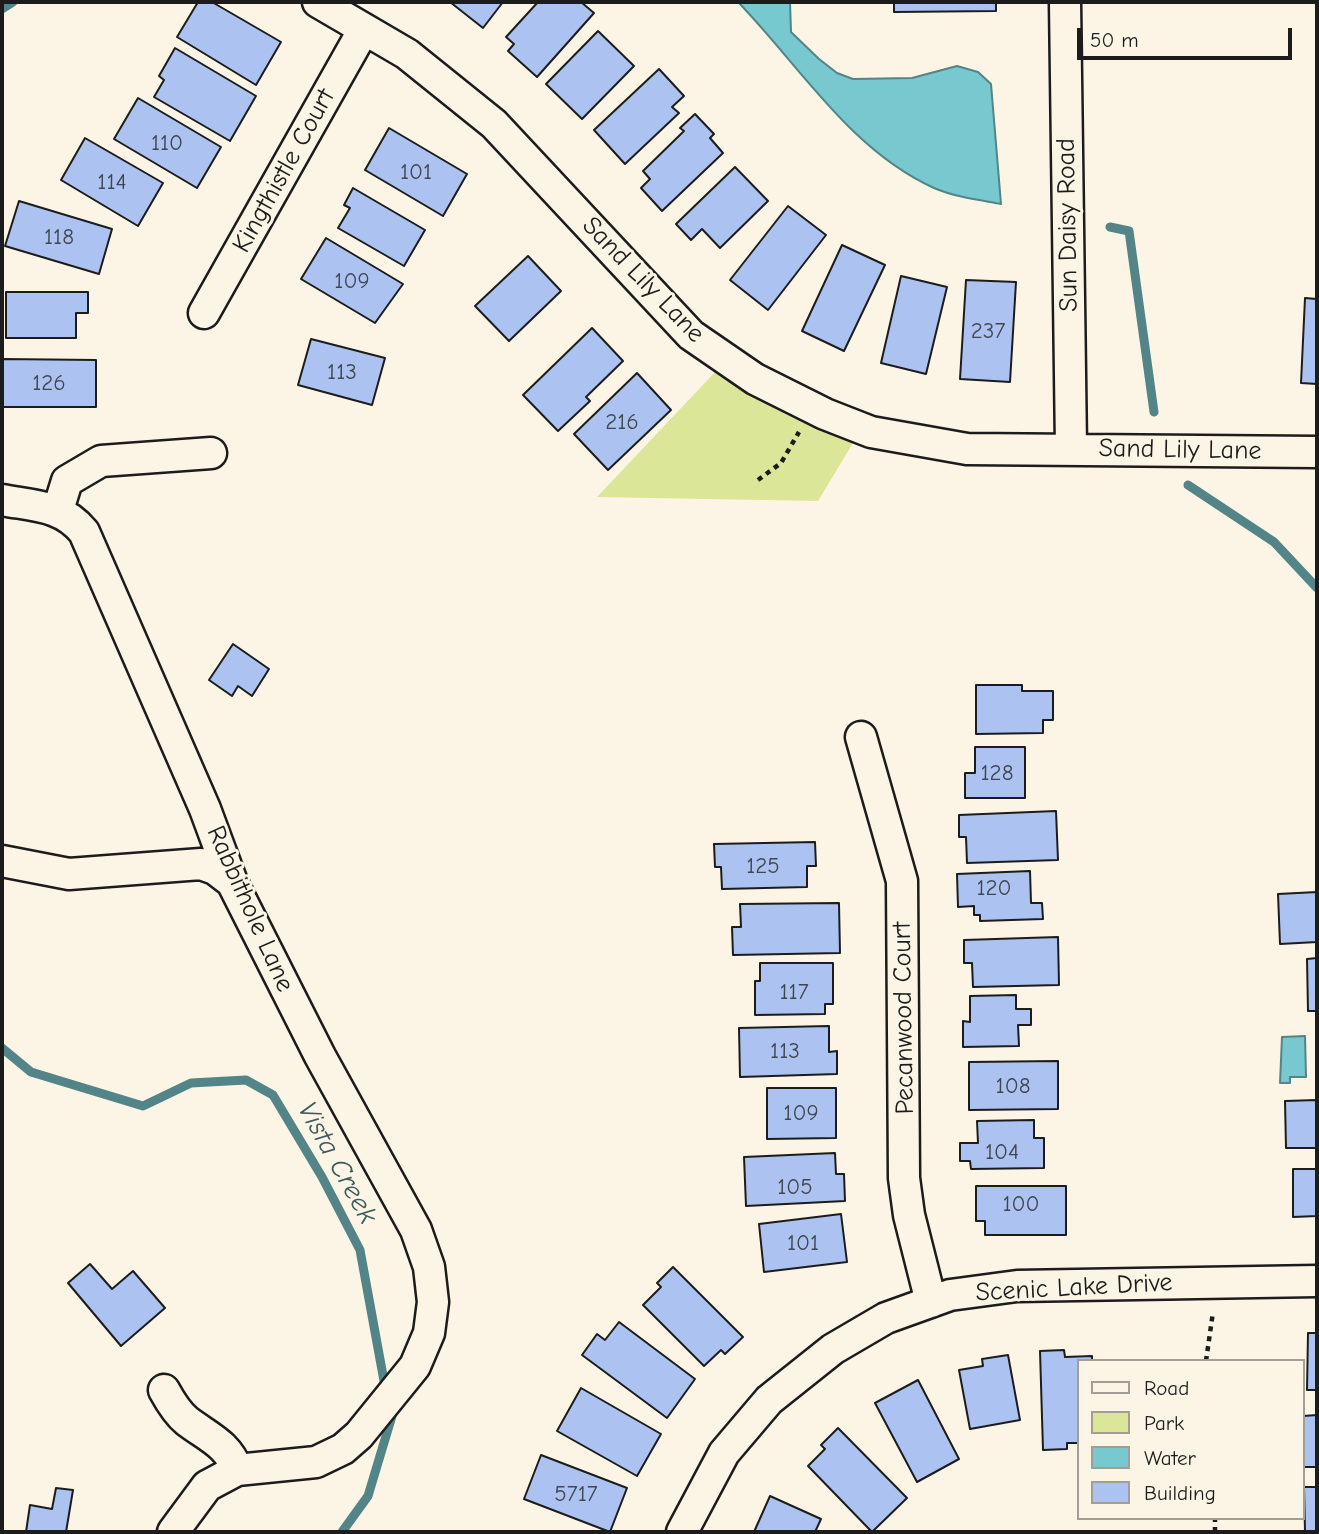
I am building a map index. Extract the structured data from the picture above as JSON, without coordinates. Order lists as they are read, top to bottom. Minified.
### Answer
{"streets":{"street":["Kingthistle Court","Sun Daisy Road","Sand Lily Lane","Rabbithole Lane","Pecanwood Court","Scenic Lake Drive"]},"crossings":[["Kingthistle Court","Sand Lily Lane"],["Sun Daisy Road","Sand Lily Lane"],["Pecanwood Court","Scenic Lake Drive"]],"water":["Vista Creek"],"house_numbers":["110","101","114","118","109","237","113","126","216","128","125","120","117","113","108","109","104","105","100","101","5717"],"legend":["Road","Park","Water","Building"],"scale_bar":"50 m"}
